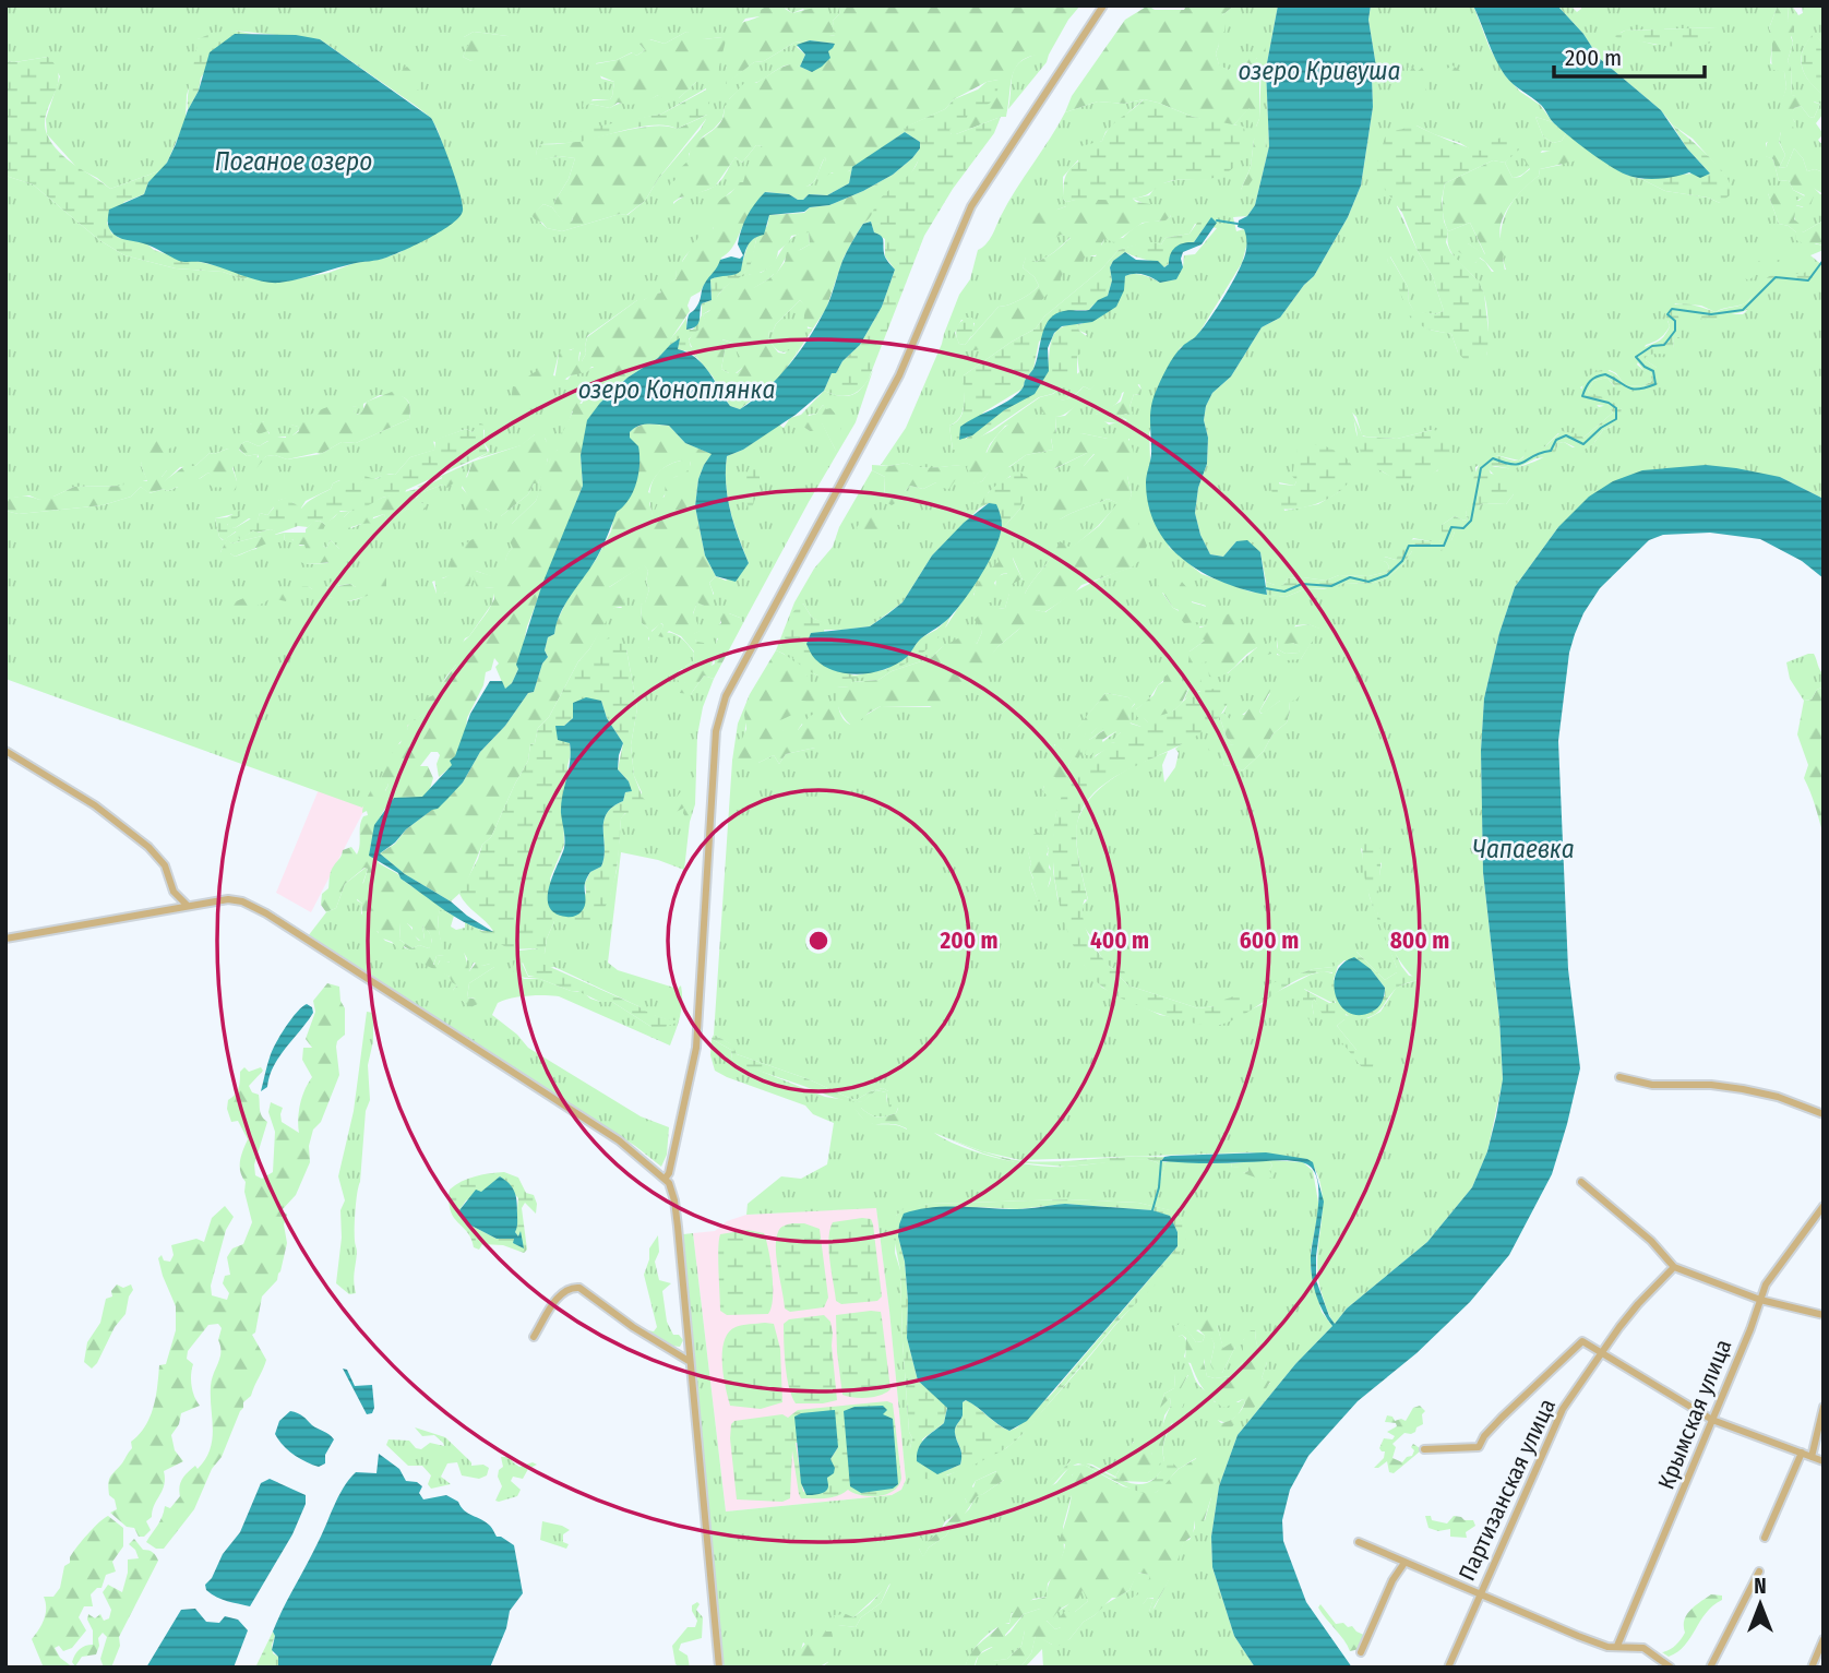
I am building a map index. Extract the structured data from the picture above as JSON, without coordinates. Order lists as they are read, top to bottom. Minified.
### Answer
{"streets":{"street":["Крымская улица","Партизанская улица"]},"water":["озеро Кривуша","Поганое озеро","озеро Коноплянка","Чапаевка"],"scale_bar":"200 m","north":"top","rings":["200 m","400 m","600 m","800 m"]}
